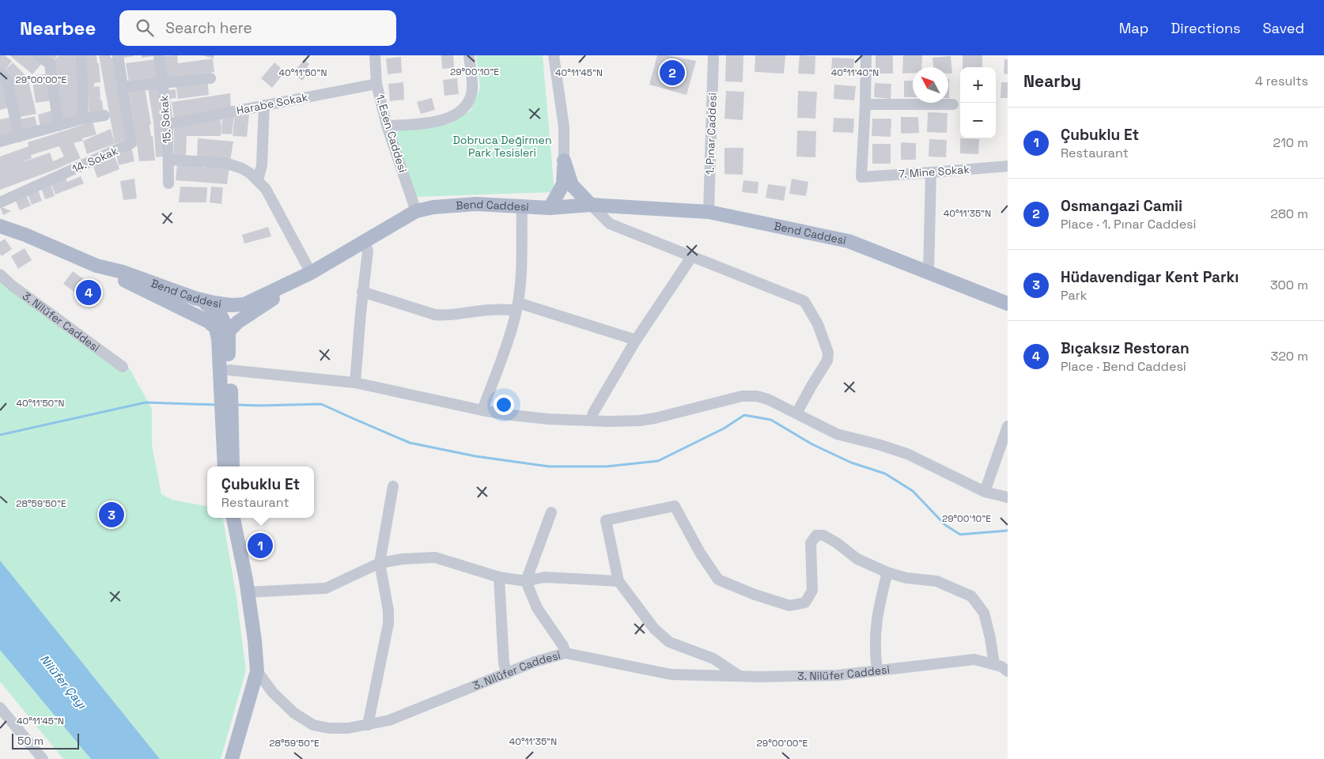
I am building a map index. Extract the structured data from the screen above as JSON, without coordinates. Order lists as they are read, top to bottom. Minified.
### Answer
{"streets":{"main road":["Bend Caddesi"],"street":["Harabe Sokak","15. Sokak","1. Esen Caddesi","1. Pınar Caddesi","14. Sokak","7. Mine Sokak","3. Nilüfer Caddesi"]},"crossings":[["Harabe Sokak","15. Sokak"],["Harabe Sokak","1. Esen Caddesi"],["1. Esen Caddesi","Bend Caddesi"],["1. Pınar Caddesi","Bend Caddesi"]],"water":["Nilüfer Çayı"],"parks":["Dobruca Değirmen Park Tesisleri"],"scale_bar":"50 m","north":"top left","page":{"header":"Nearbee","search":"Search here","nav":["Map","Directions","Saved"],"heading":["Nearby","4 results"],"pins":["2","4","3","1"],"map_buttons":["+","−"],"list":[{"mark":"1","name":"Çubuklu Et","note":"Restaurant","value":"210 m"},{"mark":"2","name":"Osmangazi Camii","note":"Place · 1. Pınar Caddesi","value":"280 m"},{"mark":"3","name":"Hüdavendigar Kent Parkı","note":"Park","value":"300 m"},{"mark":"4","name":"Bıçaksız Restoran","note":"Place · Bend Caddesi","value":"320 m"}],"popup":["Çubuklu Et","Restaurant"],"scale":"50 m"},"coordinates":["29°00'10\"E","40°11'50\"N","40°11'45\"N","40°11'40\"N","29°00'00\"E","40°11'35\"N","28°59'50\"E"]}
